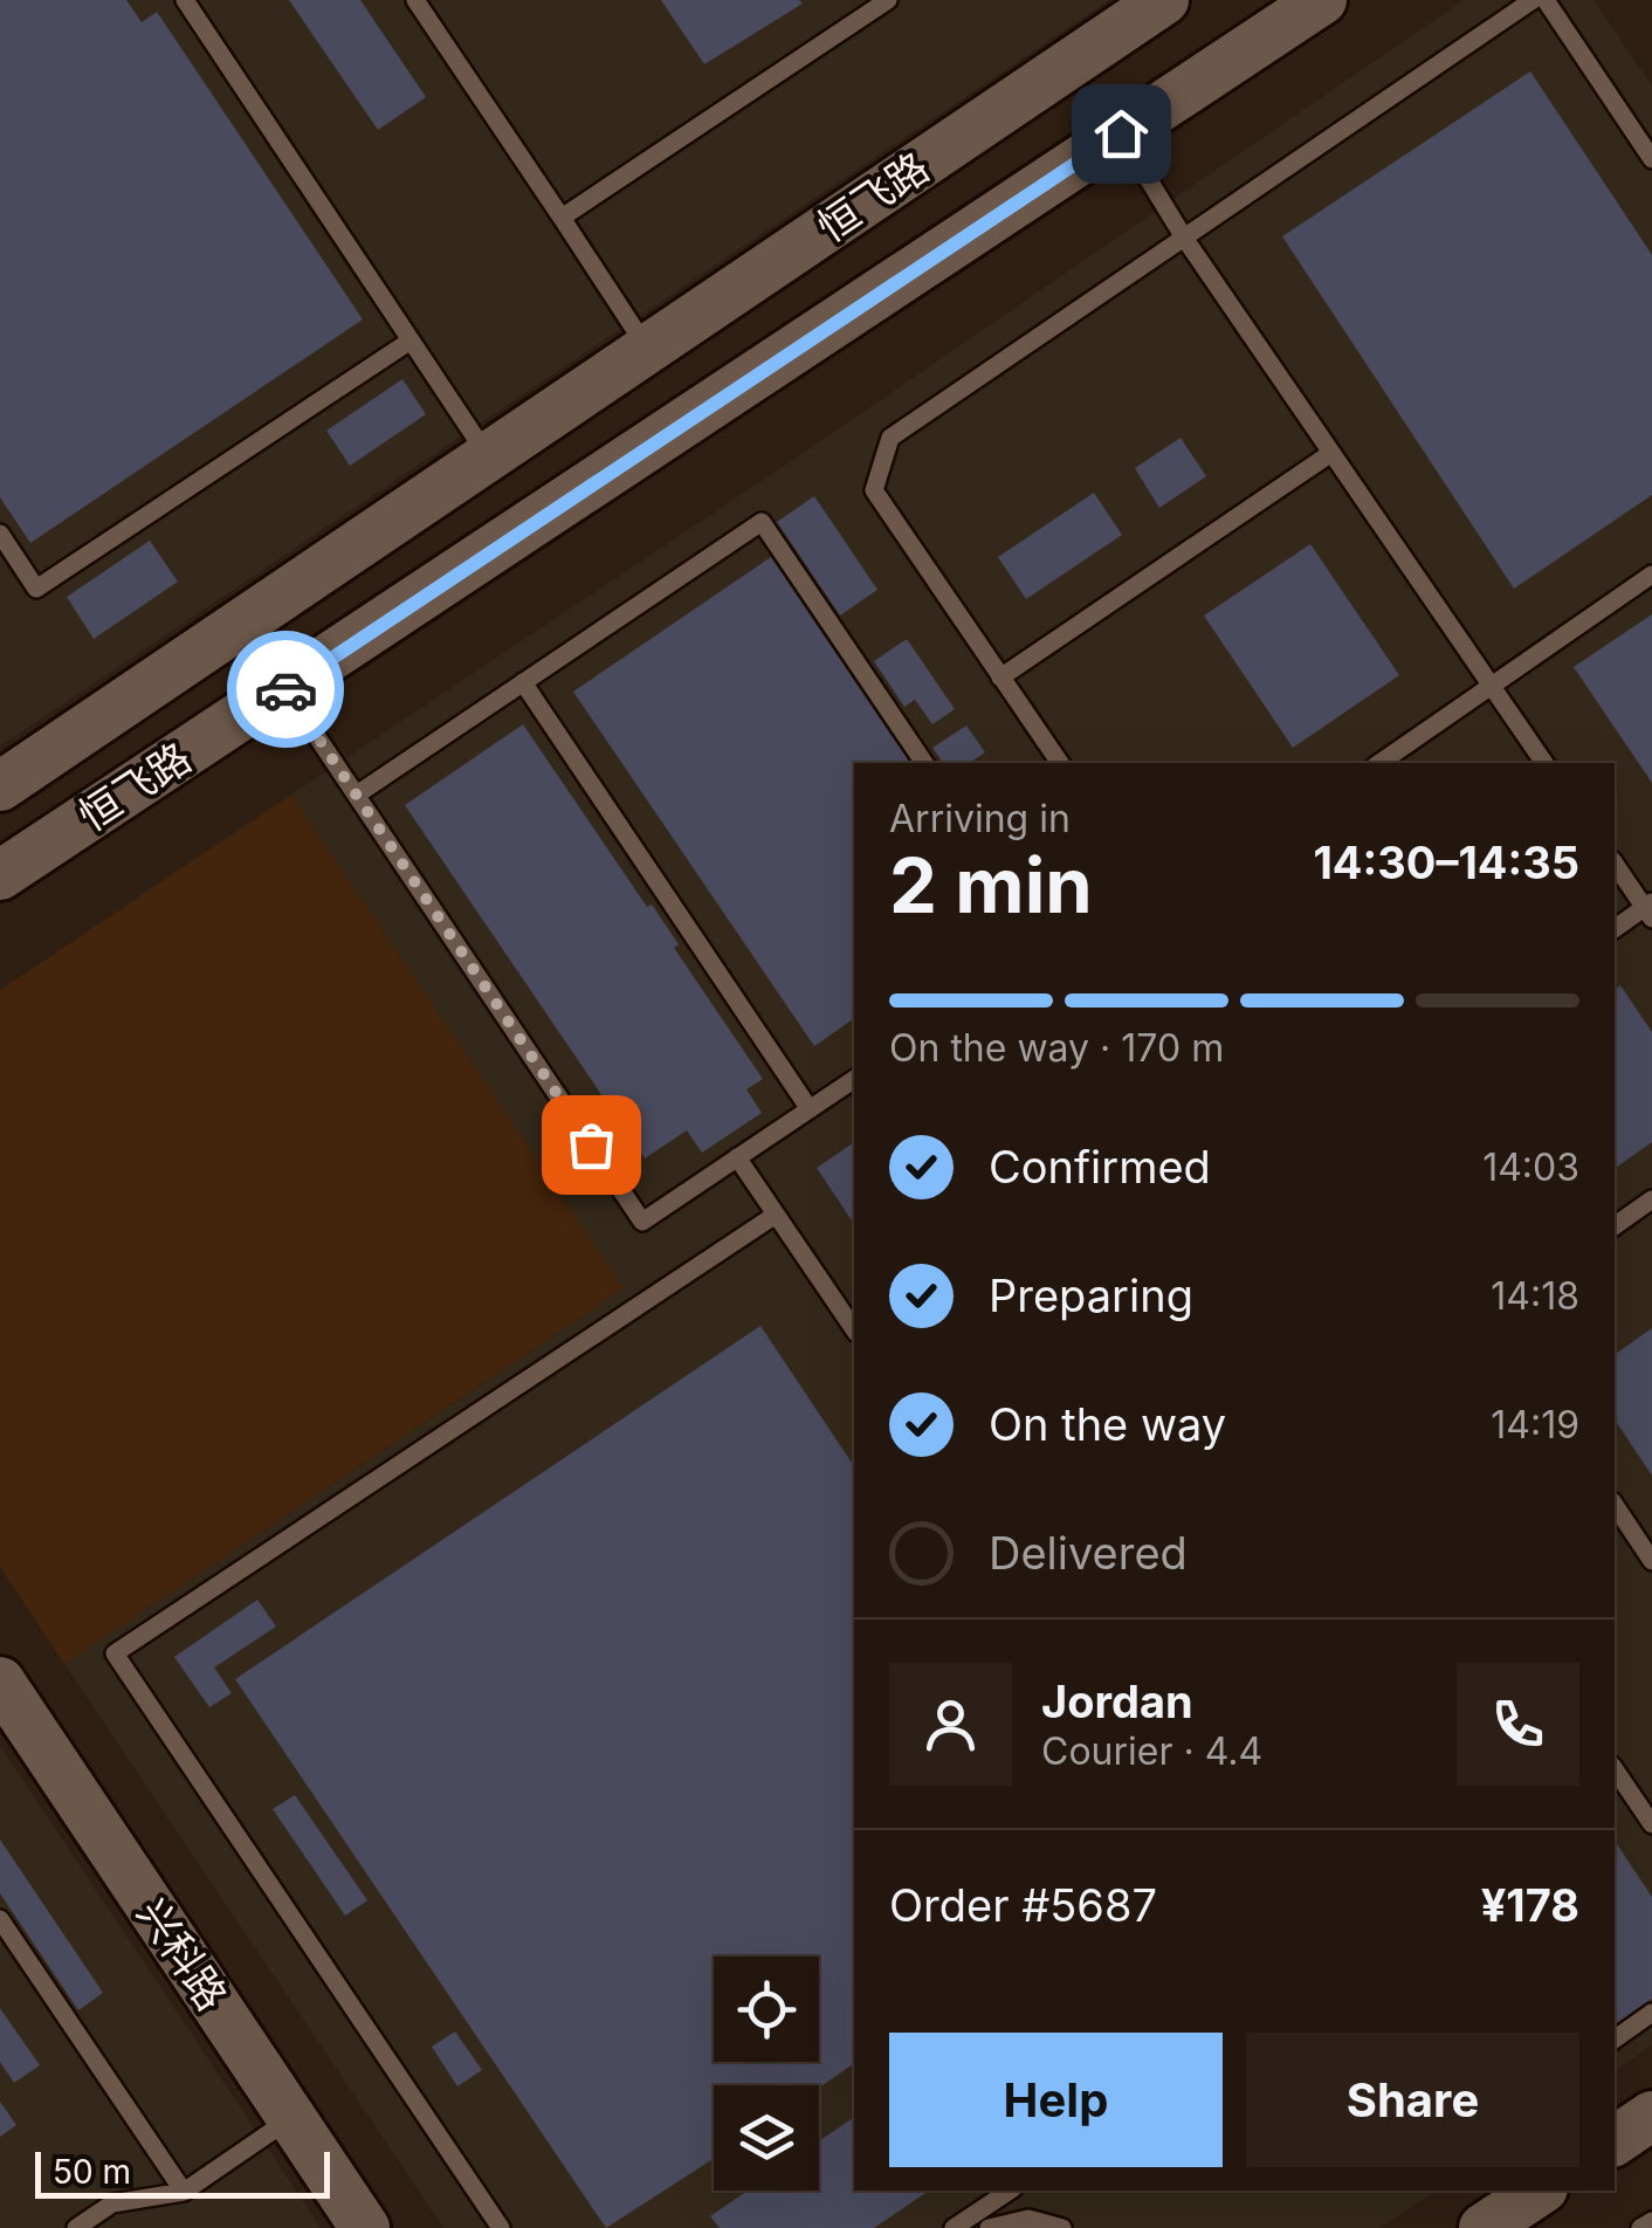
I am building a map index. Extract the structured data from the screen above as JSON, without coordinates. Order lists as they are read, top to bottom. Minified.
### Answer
{"streets":{"main road":["恒飞路","兴科路"]},"scale_bar":"50 m","page":{"heading":["2 min","Arriving in","14:30–14:35"],"panel":["Jordan","Courier · 4.4","Order #5687","¥178"],"bar":"On the way · 170 m","list":[["Confirmed","14:03"],["Preparing","14:18"],["On the way","14:19"],"Delivered"],"buttons":["Help","Share"],"scale":"50 m"}}
